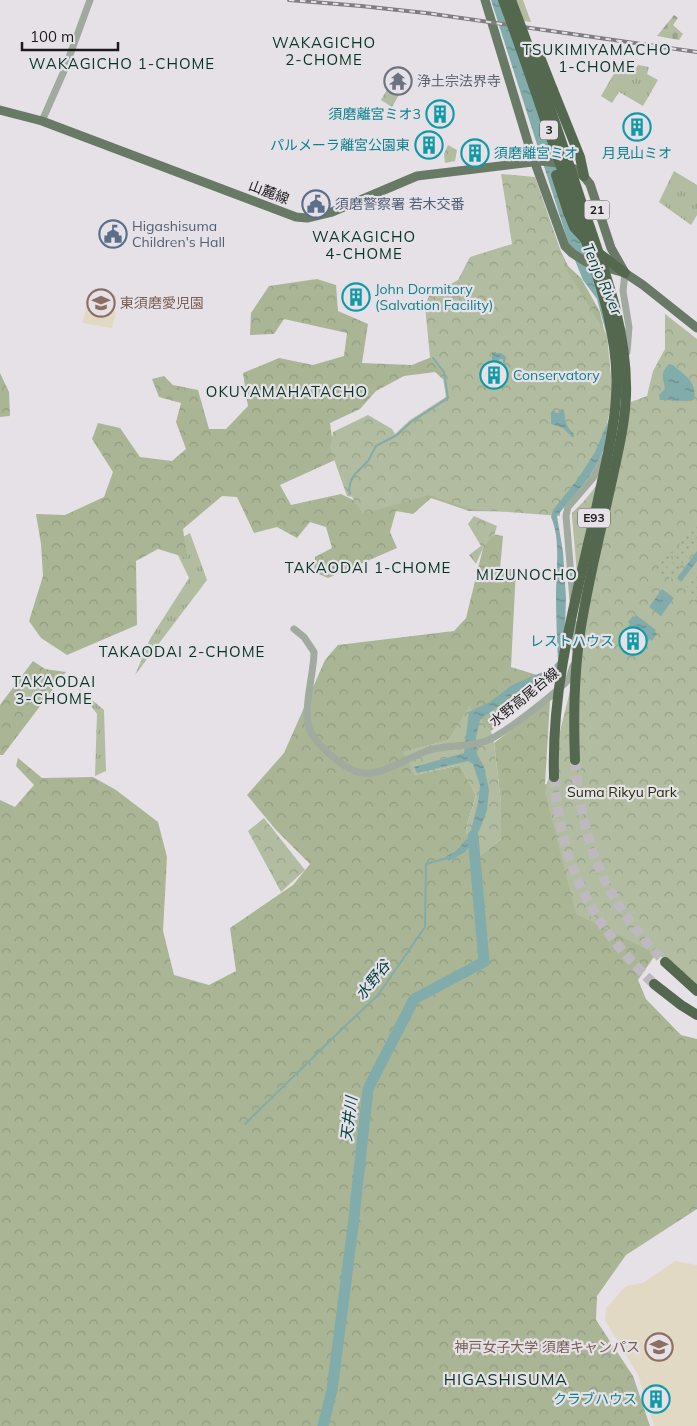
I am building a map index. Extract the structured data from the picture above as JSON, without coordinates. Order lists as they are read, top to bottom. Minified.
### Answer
{"streets":{"highway":["3","E93"],"main road":["山麓線","21"],"street":["水野高尾台線"]},"crossings":[["3","21"],["3","E93"],["山麓線","21"],["21","E93"],["21","水野高尾台線"]],"districts":["WAKAGICHO 2-CHOME","TSUKIMIYAMACHO 1-CHOME","WAKAGICHO 1-CHOME","WAKAGICHO 4-CHOME","OKUYAMAHATACHO","TAKAODAI 1-CHOME","MIZUNOCHO","TAKAODAI 2-CHOME","TAKAODAI 3-CHOME","HIGASHISUMA"],"water":["Tenjo River","水野谷","天井川"],"parks":["Suma Rikyu Park"],"places":{"temple":["浄土宗法界寺"],"building":["須磨離宮ミオ3","月見山ミオ","パルメーラ離宮公園東","須磨離宮ミオ","John Dormitory (Salvation Facility)","Conservatory","レストハウス","クラブハウス"],"public building":["須磨警察署 若木交番","Higashisuma Children's Hall"],"school or university":["東須磨愛児園","神戸女子大学 須磨キャンパス"]},"scale_bar":"100 m"}
